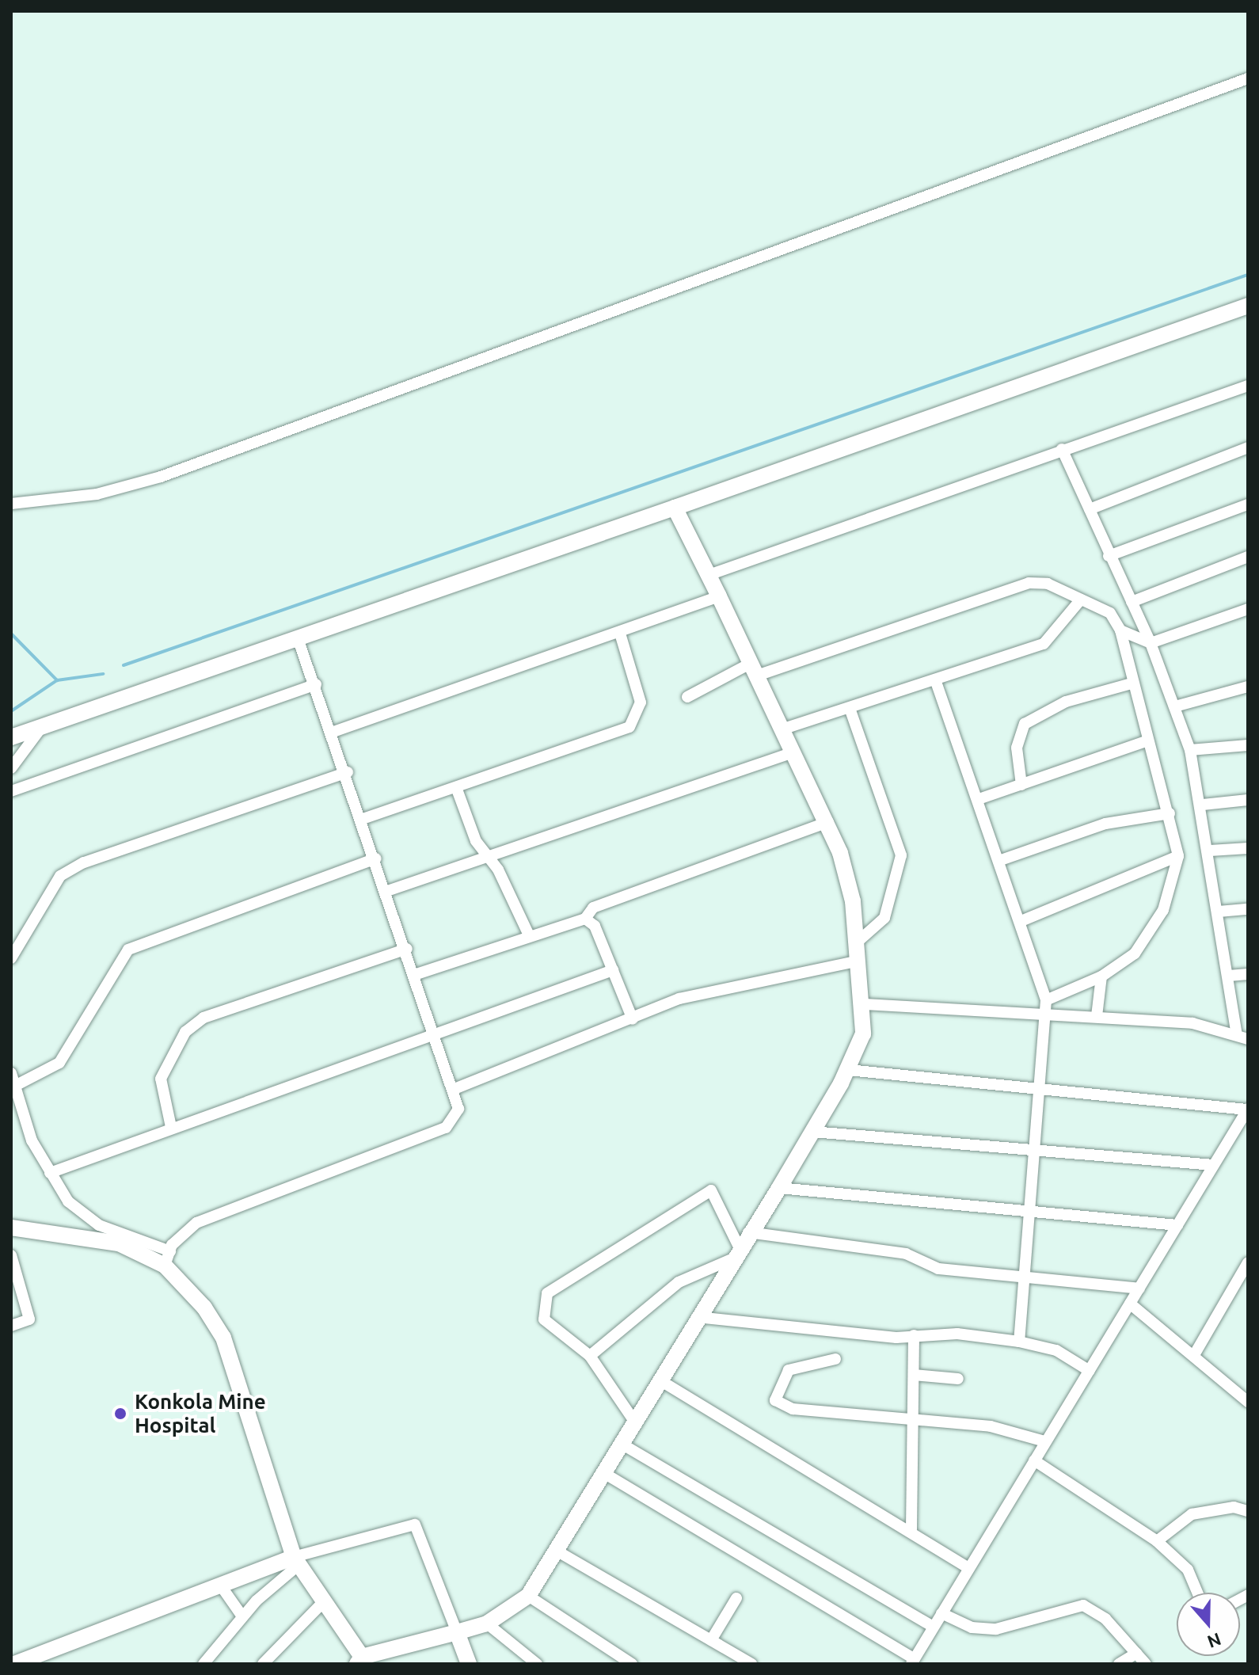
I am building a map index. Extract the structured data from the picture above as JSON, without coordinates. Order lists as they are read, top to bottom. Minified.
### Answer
{"places":["Konkola Mine Hospital"],"north":"bottom"}
